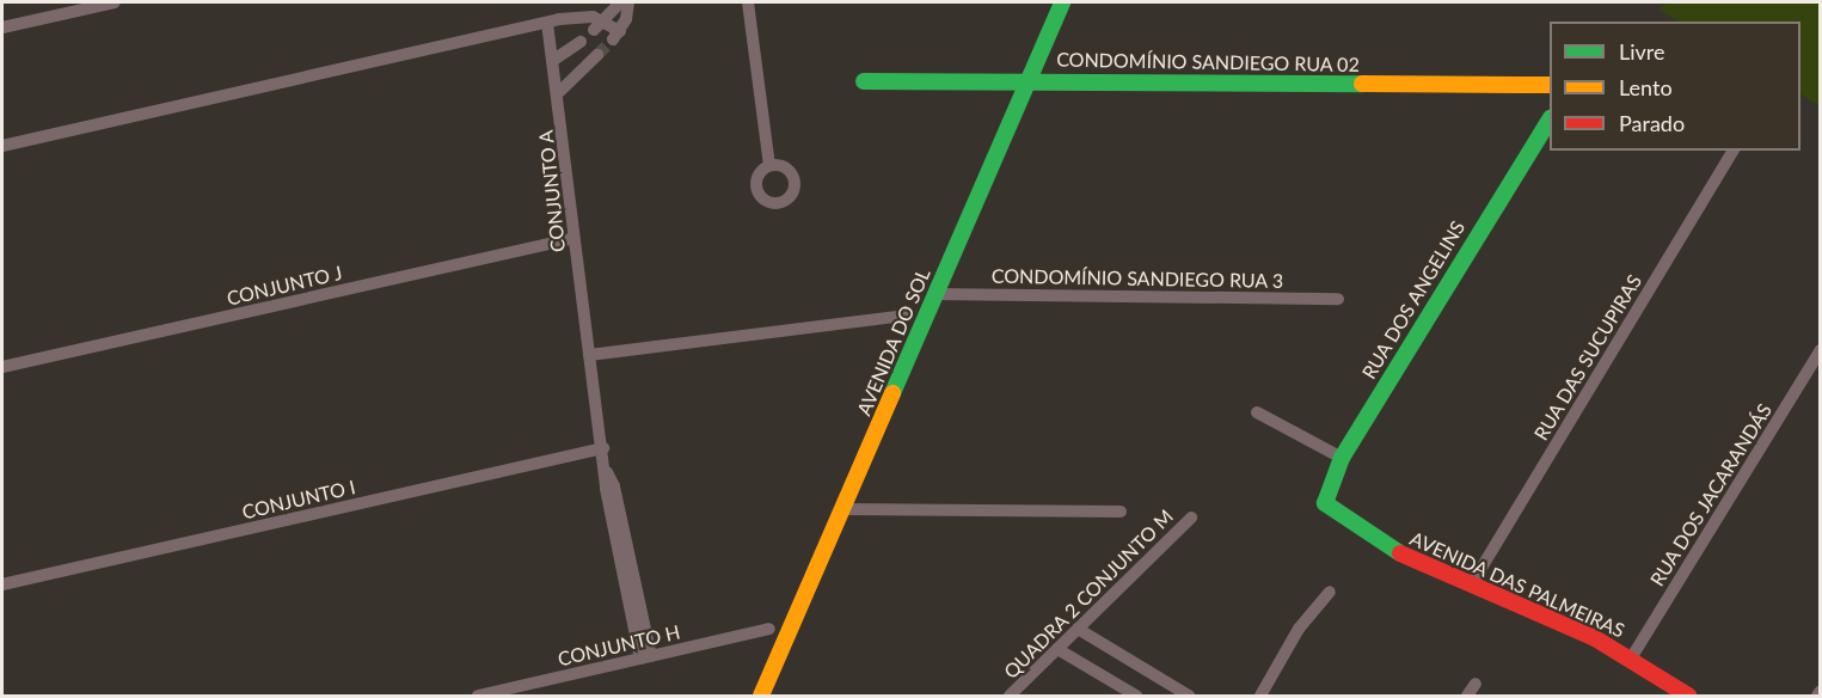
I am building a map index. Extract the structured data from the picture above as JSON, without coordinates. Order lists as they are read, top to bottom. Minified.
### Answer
{"streets":{"street":["CONDOMÍNIO SANDIEGO RUA 02","CONJUNTO A","CONDOMÍNIO SANDIEGO RUA 3","CONJUNTO J","RUA DOS ANGELINS","AVENIDA DO SOL","RUA DAS SUCUPIRAS","RUA DOS JACARANDÁS","CONJUNTO I","AVENIDA DAS PALMEIRAS","QUADRA 2 CONJUNTO M","CONJUNTO H"]},"crossings":[["CONDOMÍNIO SANDIEGO RUA 02","AVENIDA DO SOL"],["CONJUNTO A","CONJUNTO J"],["CONJUNTO A","CONJUNTO I"],["CONJUNTO A","CONJUNTO H"],["CONDOMÍNIO SANDIEGO RUA 3","AVENIDA DO SOL"],["RUA DOS ANGELINS","AVENIDA DAS PALMEIRAS"],["RUA DAS SUCUPIRAS","AVENIDA DAS PALMEIRAS"],["RUA DOS JACARANDÁS","AVENIDA DAS PALMEIRAS"]],"legend":["Livre","Lento","Parado"]}
